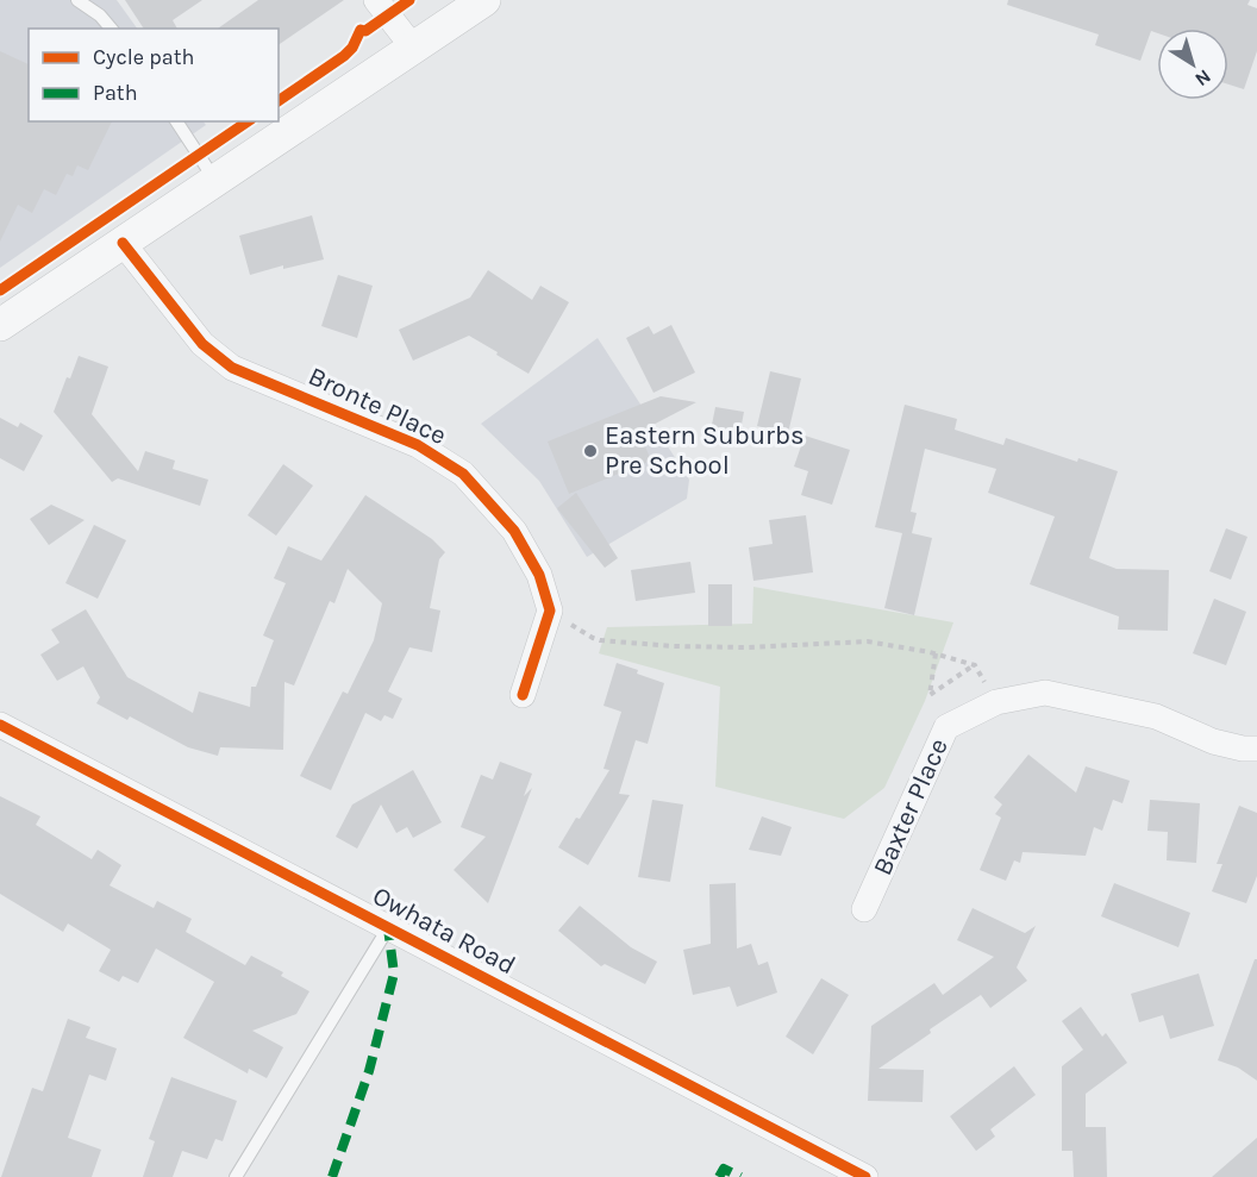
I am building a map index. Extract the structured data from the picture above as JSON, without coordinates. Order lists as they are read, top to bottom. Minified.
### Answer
{"streets":{"street":["Bronte Place","Baxter Place","Owhata Road"]},"places":["Eastern Suburbs Pre School"],"legend":["Cycle path","Path"],"north":"bottom right"}
